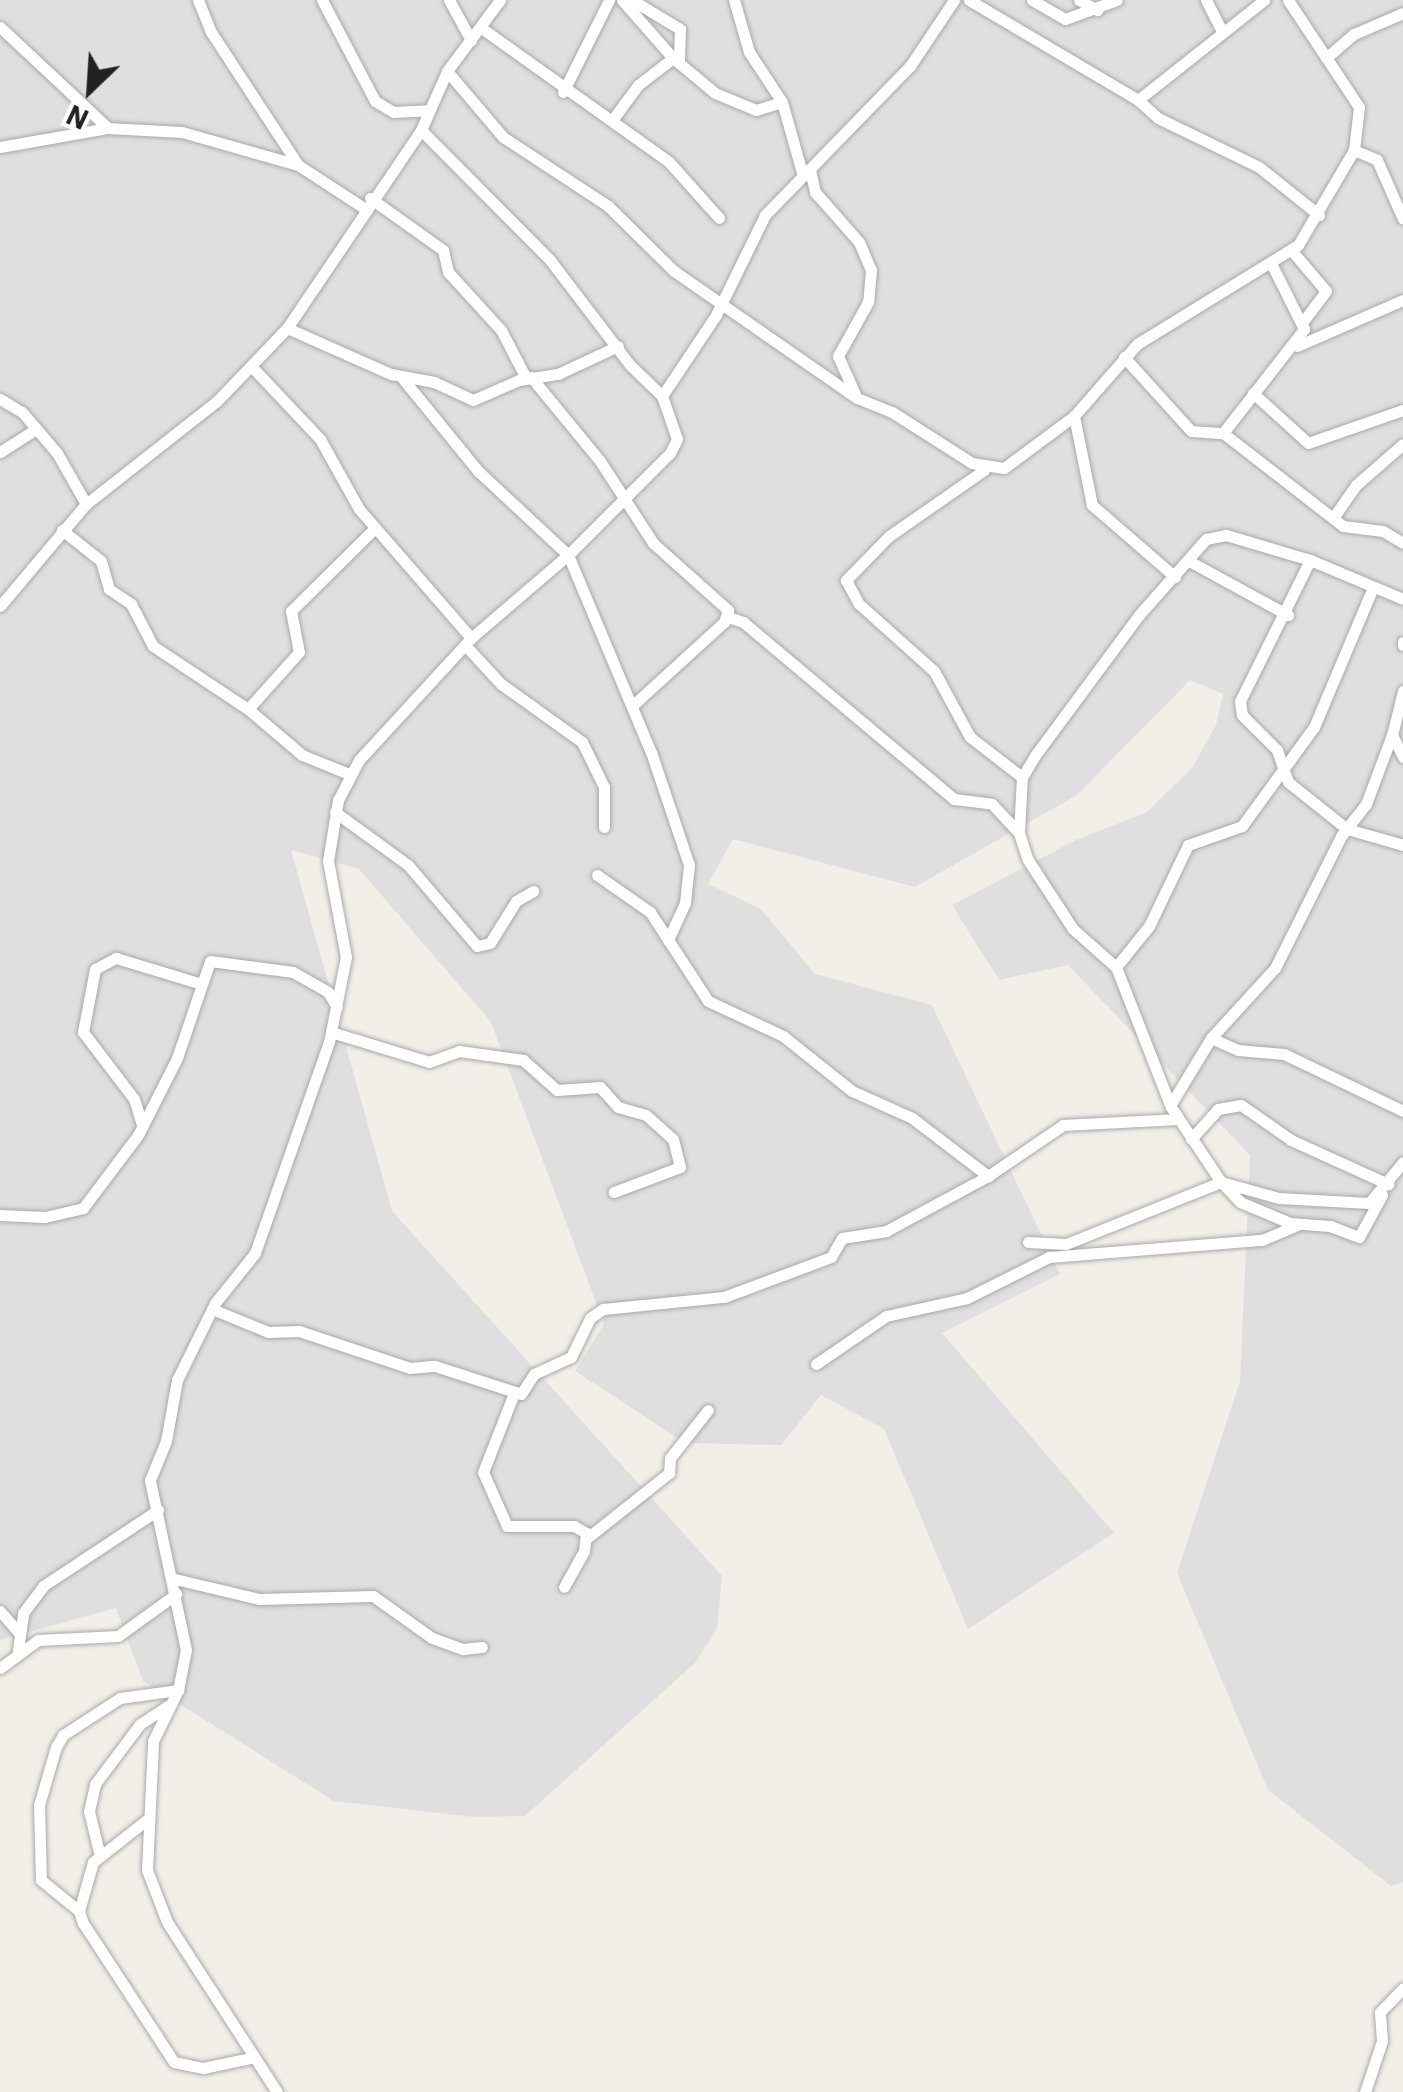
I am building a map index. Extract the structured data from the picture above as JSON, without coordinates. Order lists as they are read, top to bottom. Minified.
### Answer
{"north":"bottom left"}
